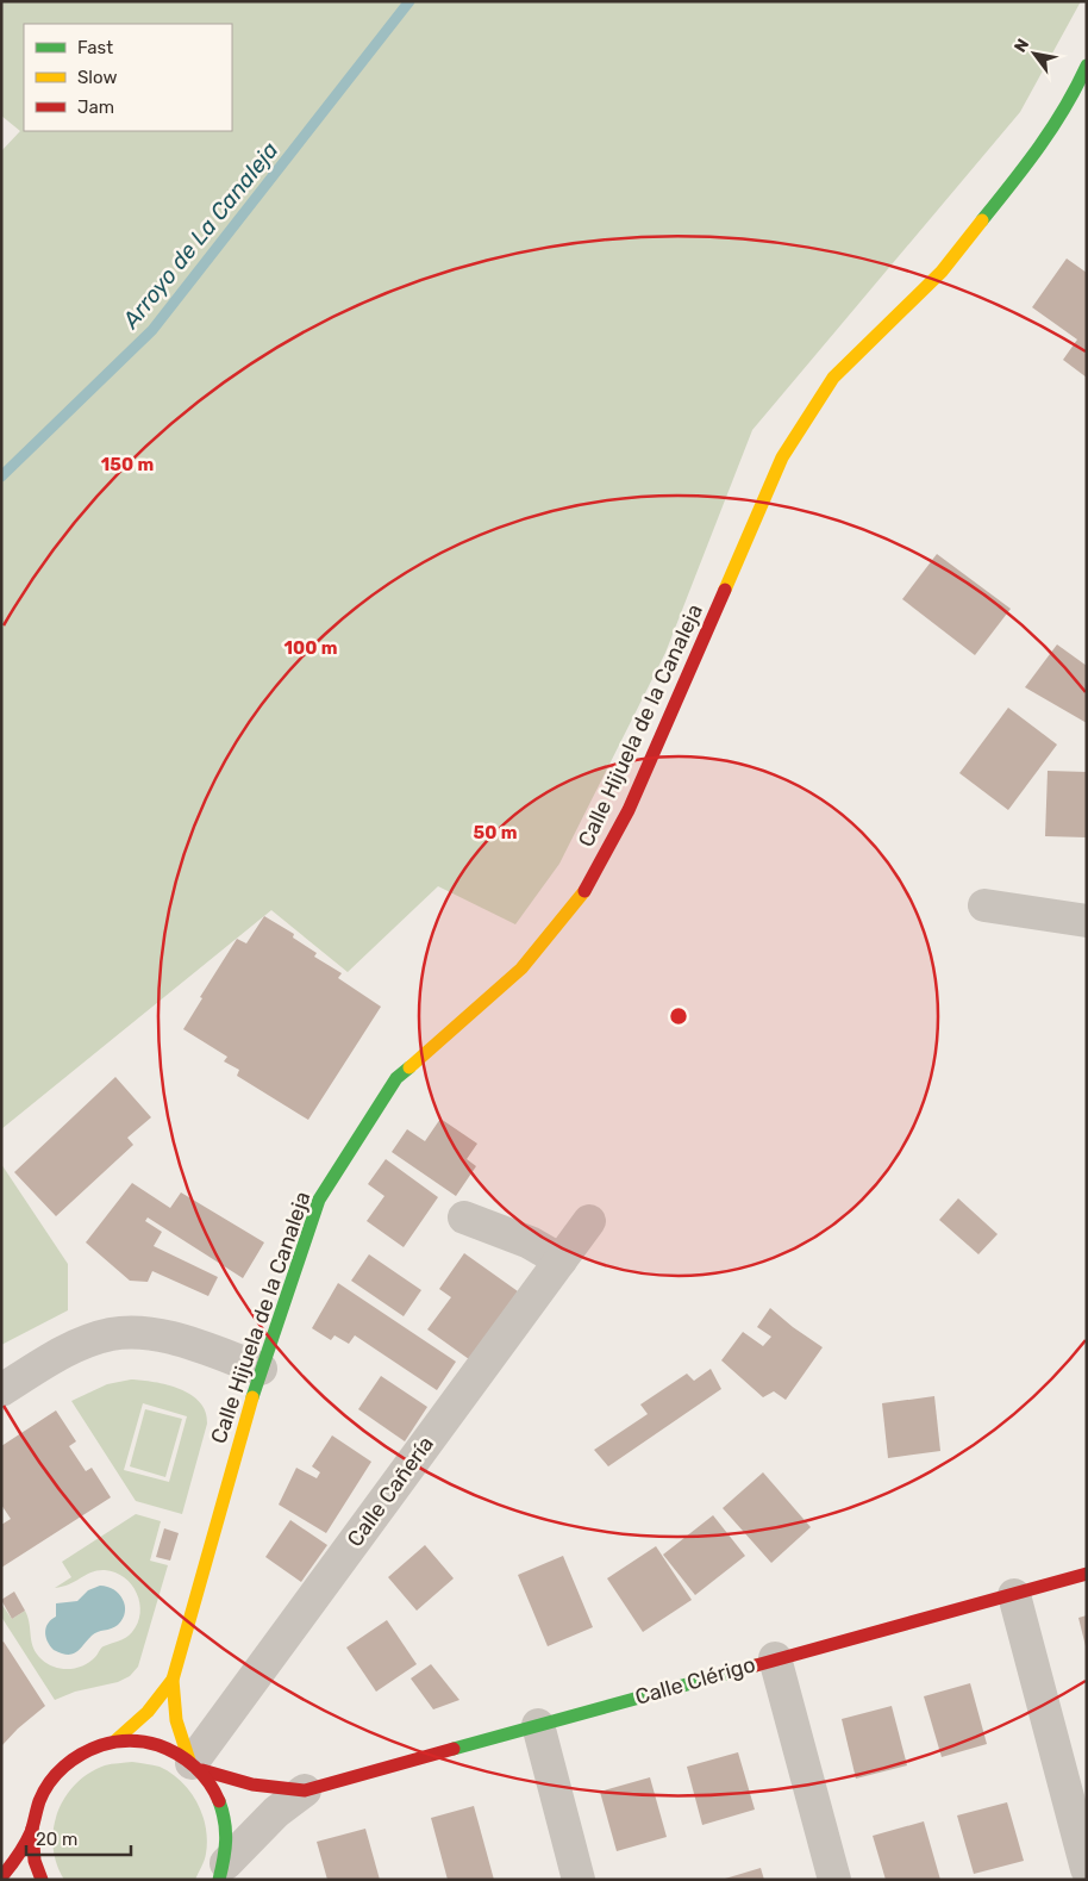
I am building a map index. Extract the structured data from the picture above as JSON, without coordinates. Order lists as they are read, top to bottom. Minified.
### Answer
{"streets":{"street":["Calle Hijuela de la Canaleja","Calle Cañería","Calle Clérigo"]},"crossings":[["Calle Hijuela de la Canaleja","Calle Cañería"],["Calle Hijuela de la Canaleja","Calle Clérigo"],["Calle Cañería","Calle Clérigo"]],"water":["Arroyo de La Canaleja"],"legend":["Fast","Slow","Jam"],"scale_bar":"20 m","north":"top left","rings":["150 m","100 m","50 m"]}
